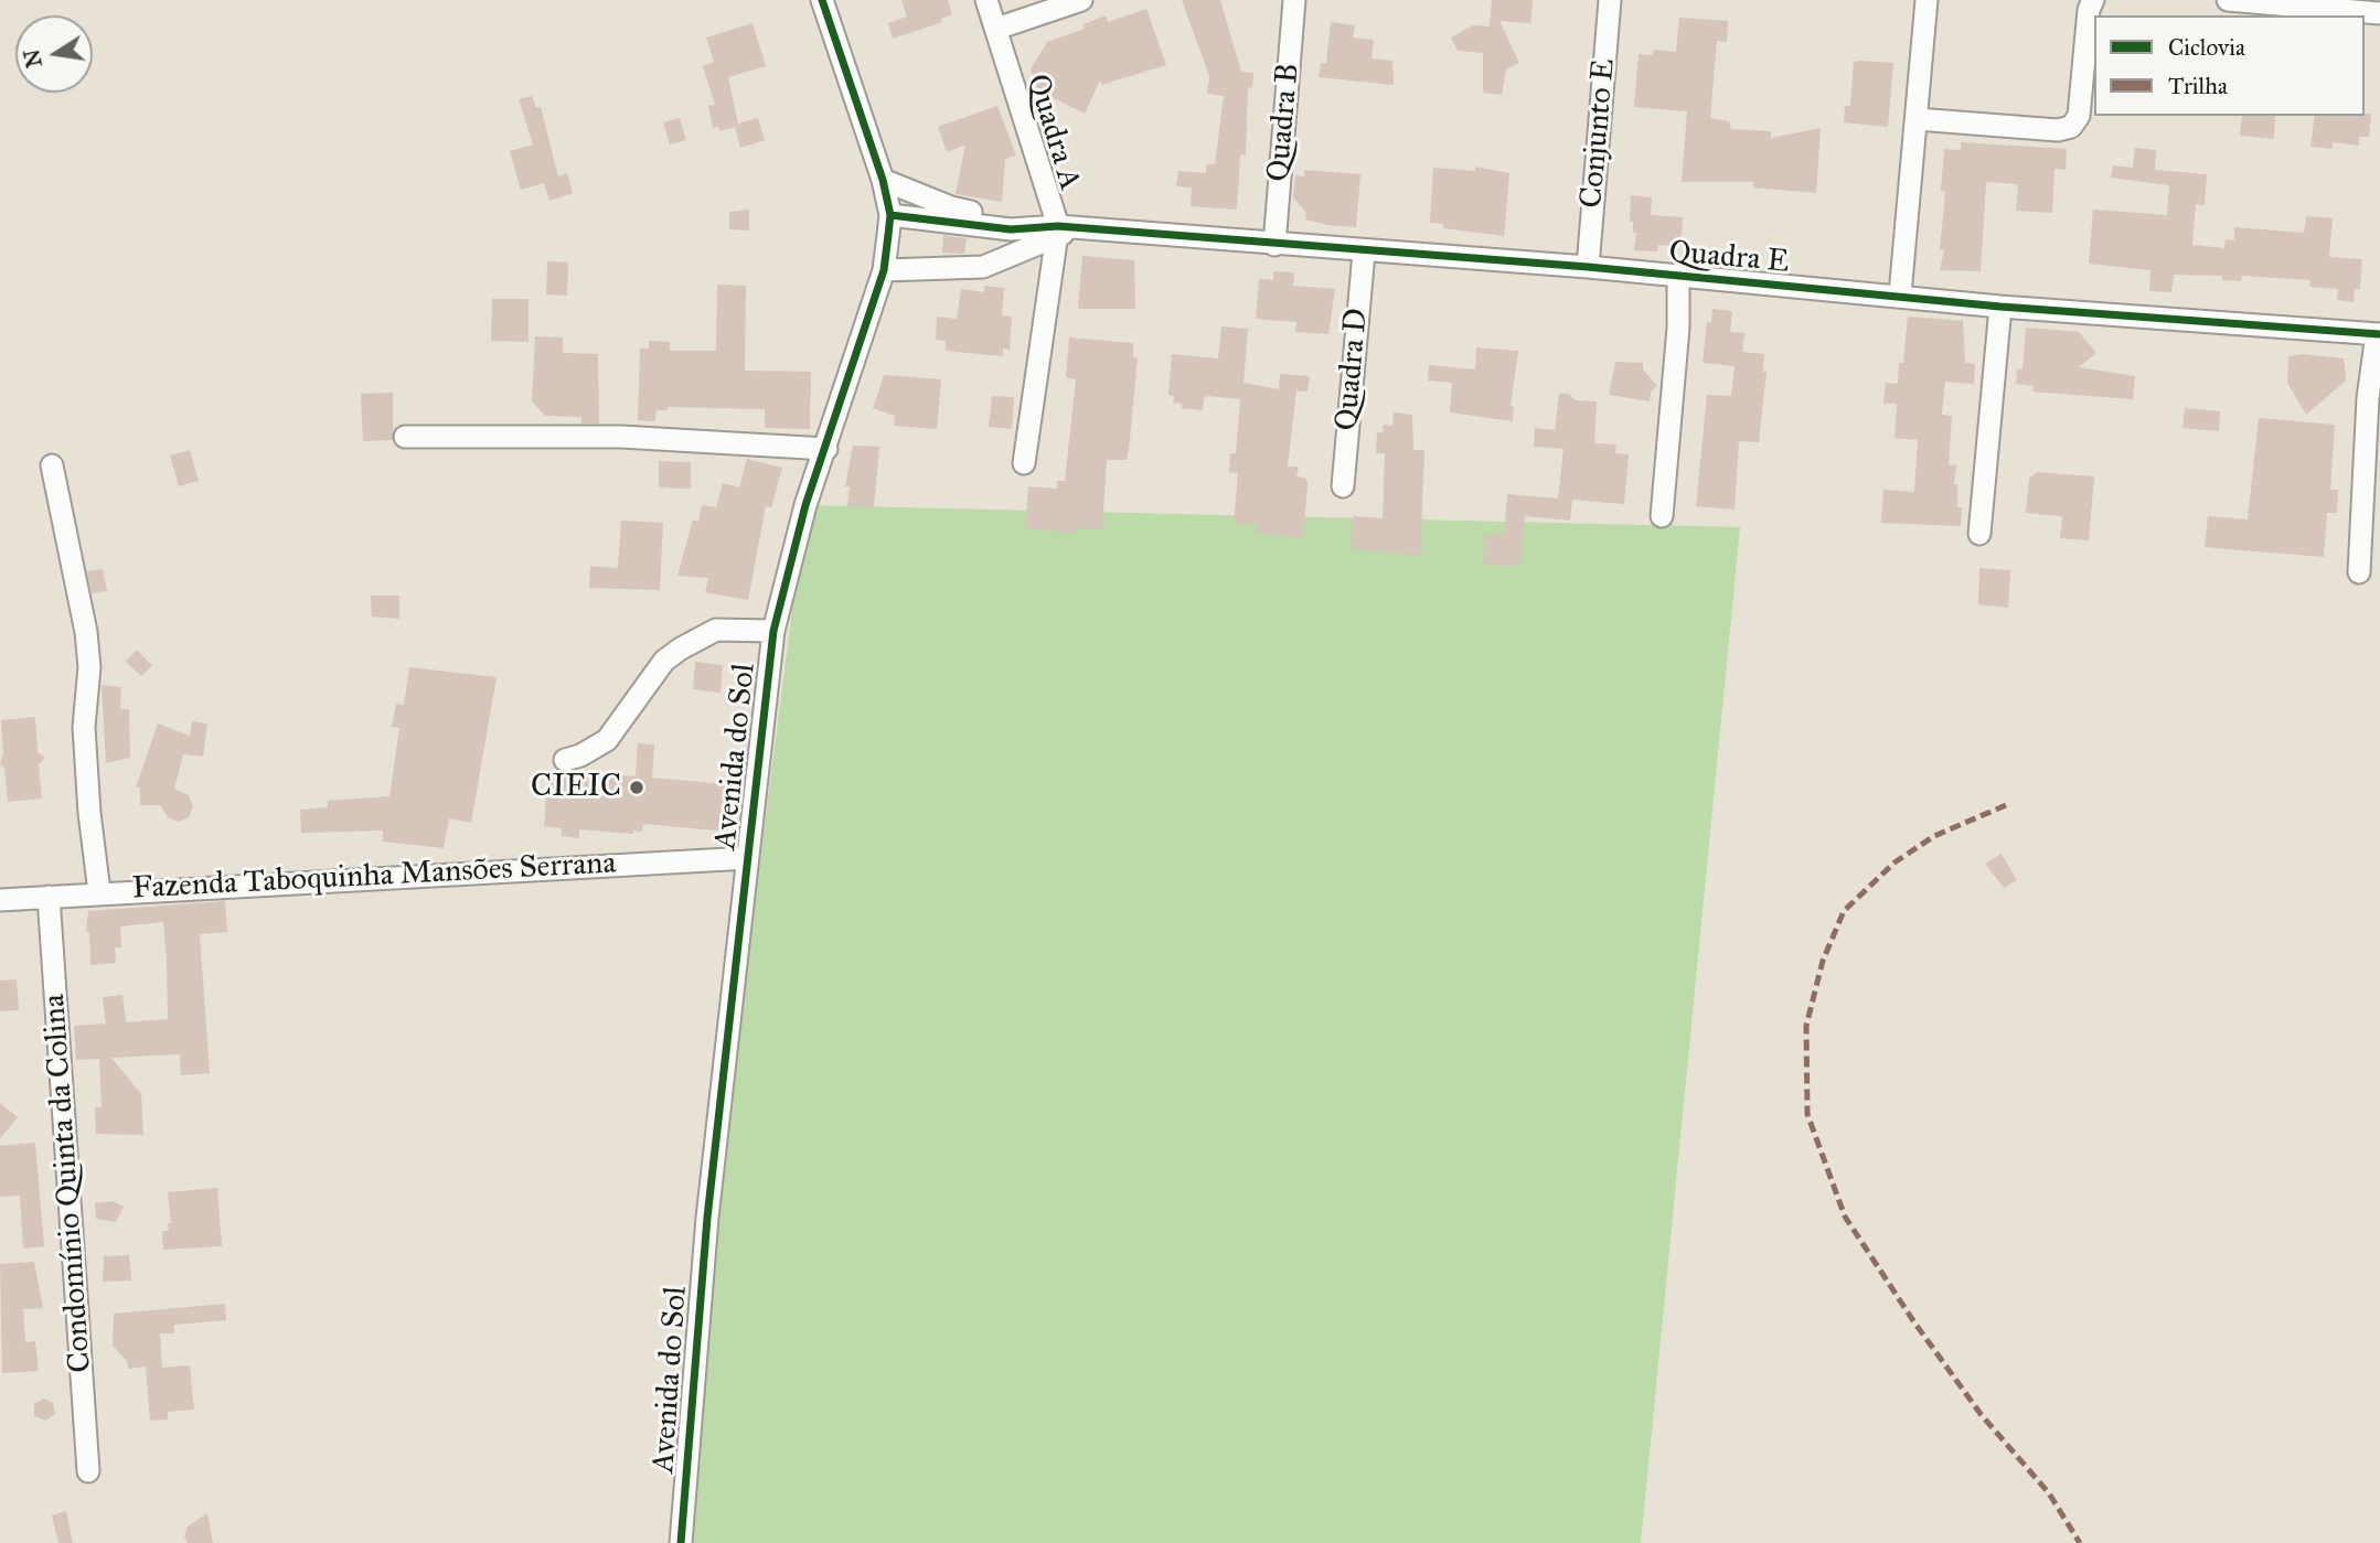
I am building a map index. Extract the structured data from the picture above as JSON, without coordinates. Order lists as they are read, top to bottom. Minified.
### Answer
{"streets":{"street":["Quadra B","Quadra A","Conjunto E","Quadra E","Quadra D","Avenida do Sol","Fazenda Taboquinha Mansões Serrana","Condomínio Quinta da Colina"]},"crossings":[["Quadra B","Quadra E"],["Quadra A","Quadra E"],["Conjunto E","Quadra E"],["Quadra E","Quadra D"],["Quadra E","Avenida do Sol"],["Avenida do Sol","Fazenda Taboquinha Mansões Serrana"],["Fazenda Taboquinha Mansões Serrana","Condomínio Quinta da Colina"]],"places":["CIEIC"],"legend":["Ciclovia","Trilha"],"north":"left"}
